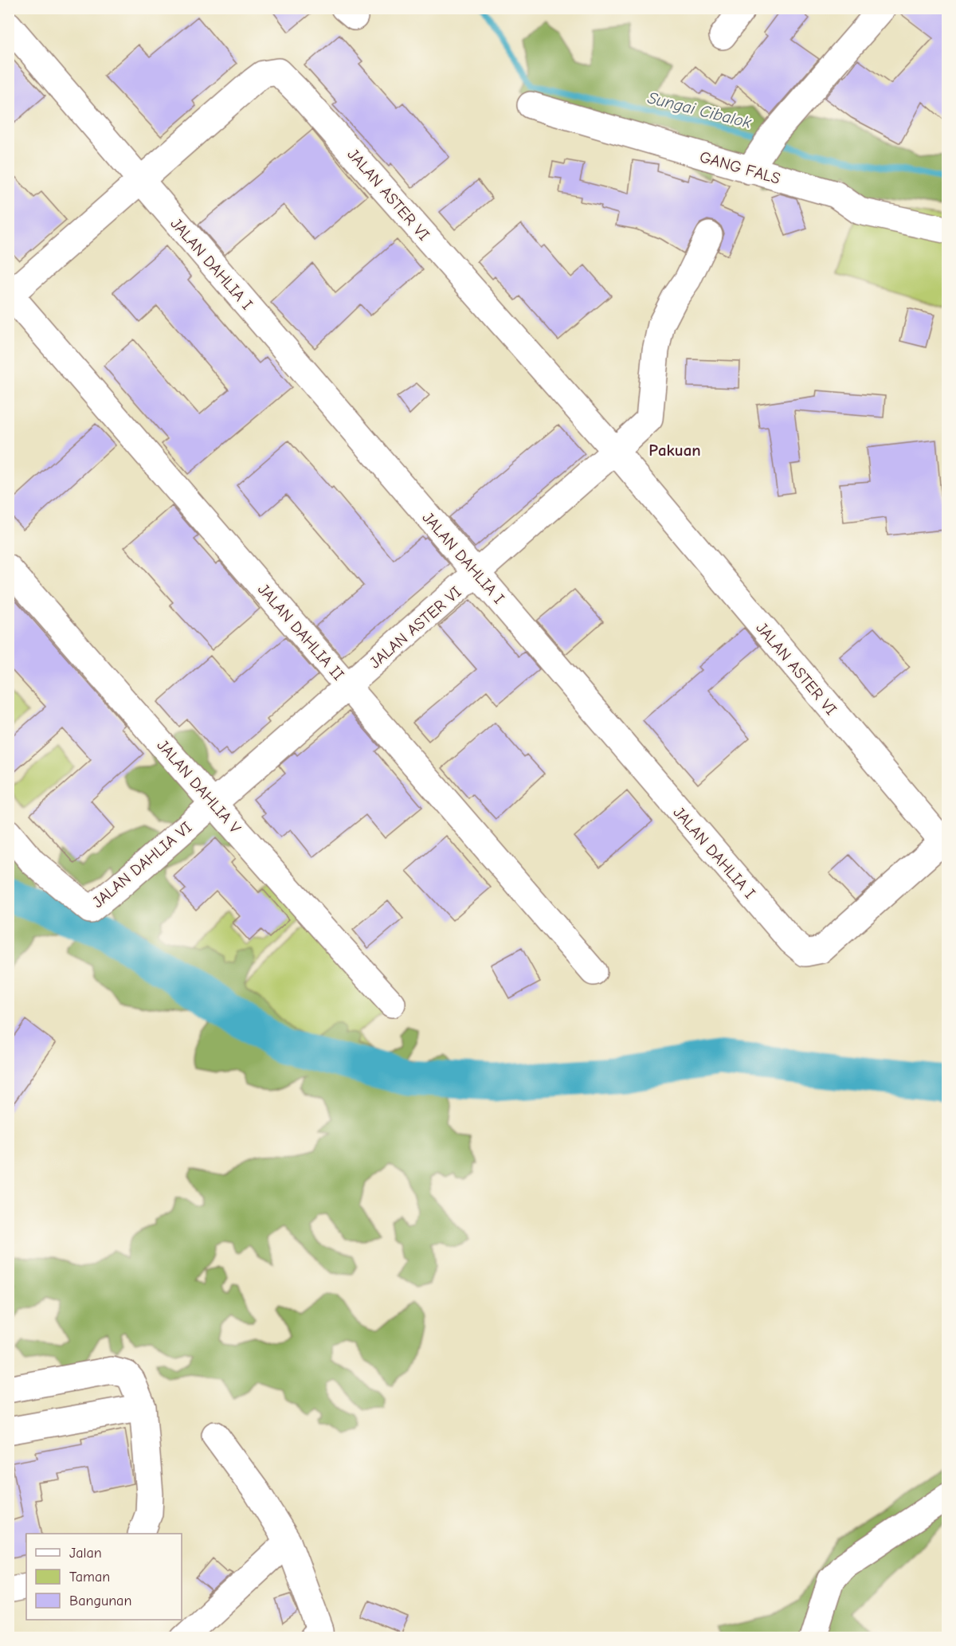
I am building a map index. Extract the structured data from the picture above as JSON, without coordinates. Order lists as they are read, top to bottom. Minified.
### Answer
{"streets":{"street":["GANG FALS","JALAN ASTER VI","JALAN DAHLIA I","JALAN DAHLIA II","JALAN DAHLIA V","JALAN DAHLIA VI"]},"crossings":[["JALAN ASTER VI","JALAN DAHLIA I"],["JALAN ASTER VI","JALAN DAHLIA II"],["JALAN ASTER VI","JALAN DAHLIA V"],["JALAN ASTER VI","JALAN DAHLIA VI"],["JALAN DAHLIA V","JALAN DAHLIA VI"]],"districts":["Pakuan"],"water":["Sungai Cibalok"],"legend":["Jalan","Taman","Bangunan"]}
